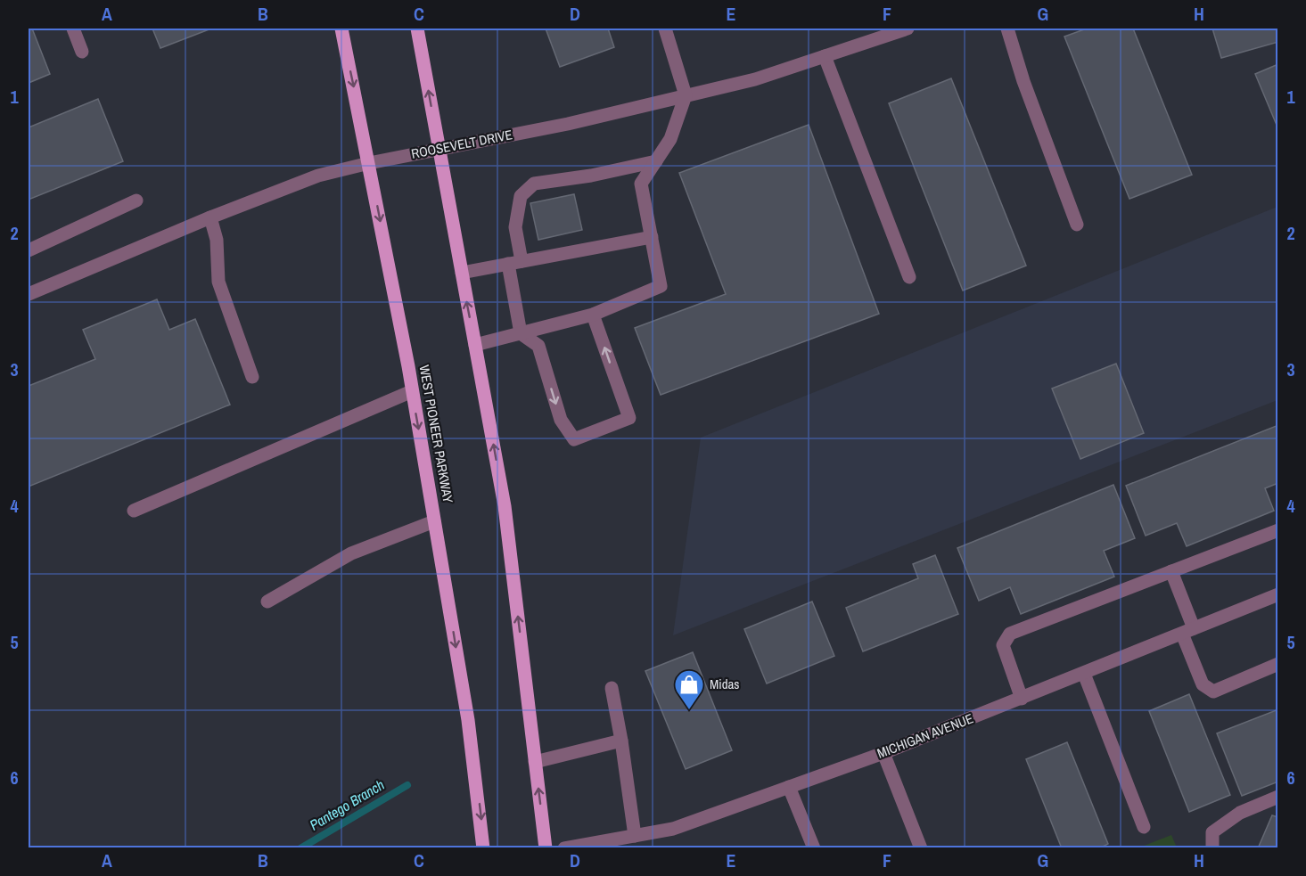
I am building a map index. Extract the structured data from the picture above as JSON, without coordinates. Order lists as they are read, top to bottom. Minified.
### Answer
{"streets":{"main road":["WEST PIONEER PARKWAY"],"street":["ROOSEVELT DRIVE","MICHIGAN AVENUE"]},"crossings":[["ROOSEVELT DRIVE","WEST PIONEER PARKWAY"]],"water":["Pantego Branch"],"places":{"shop":["Midas"]},"grid":{"columns":["A","B","C","D","E","F","G","H"],"rows":["1","2","3","4","5","6"]}}
